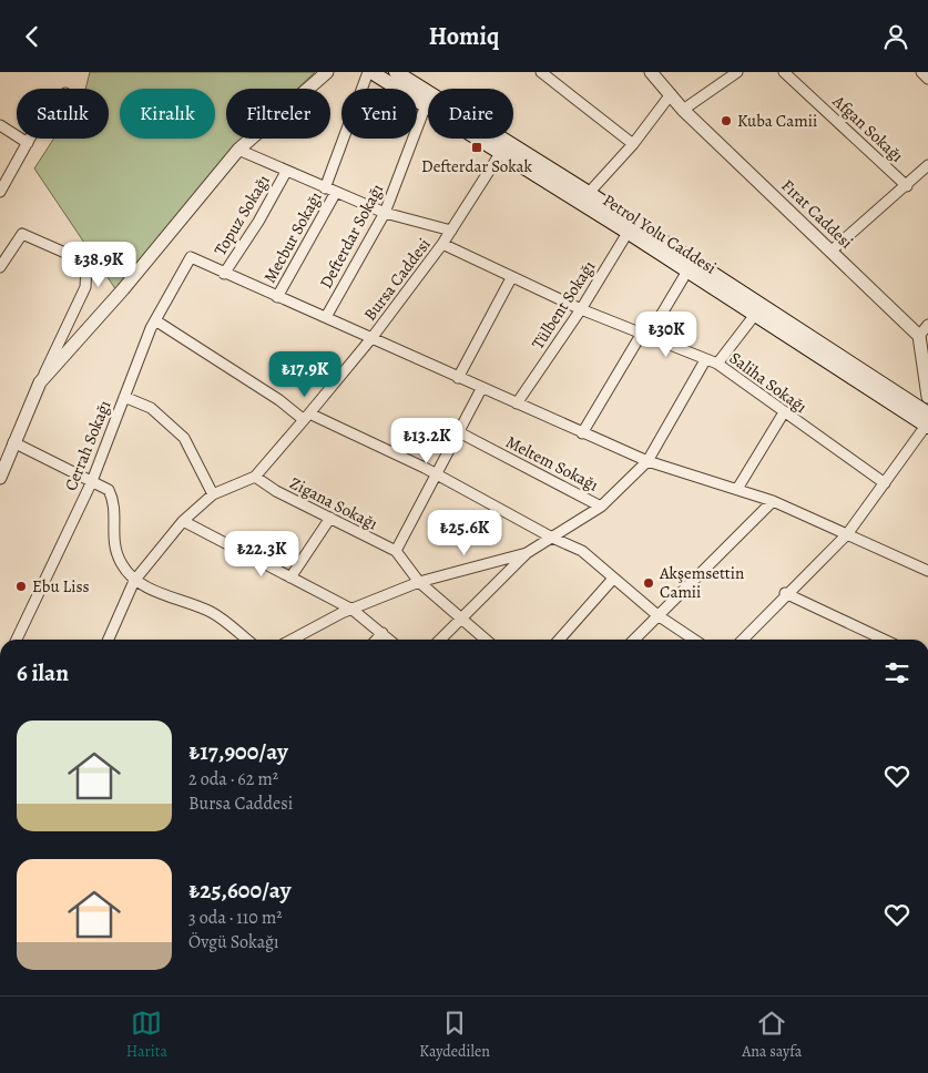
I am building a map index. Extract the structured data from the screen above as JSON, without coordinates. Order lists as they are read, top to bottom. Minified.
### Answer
{"streets":{"main road":["Petrol Yolu Caddesi"],"street":["Afgan Sokağı","Fırat Caddesi","Topuz Sokağı","Defterdar Sokağı","Mecbur Sokağı","Bursa Caddesi","Tülbent Sokağı","Saliha Sokağı","Cerrah Sokağı","Meltem Sokağı","Zigana Sokağı"]},"crossings":[["Topuz Sokağı","Cerrah Sokağı"],["Petrol Yolu Caddesi","Defterdar Sokağı"],["Petrol Yolu Caddesi","Mecbur Sokağı"],["Petrol Yolu Caddesi","Bursa Caddesi"],["Petrol Yolu Caddesi","Tülbent Sokağı"],["Bursa Caddesi","Saliha Sokağı"],["Bursa Caddesi","Zigana Sokağı"],["Tülbent Sokağı","Saliha Sokağı"]],"places":{"other":["Kuba Camii","Akşemsettin Camii","Ebu Liss"],"transit":["Defterdar Sokak"]},"page":{"header":"Homiq","chip":["Satılık","Kiralık","Filtreler","Yeni","Daire"],"price":["₺38.9K","₺30K","₺17.9K","₺13.2K","₺25.6K","₺22.3K"],"heading":"6 ilan","list":[{"name":"₺17,900/ay","note":"2 oda · 62 m² · Bursa Caddesi"},{"name":"₺25,600/ay","note":"3 oda · 110 m² · Övgü Sokağı"}],"tabs":["Harita","Kaydedilen","Ana sayfa"]}}
